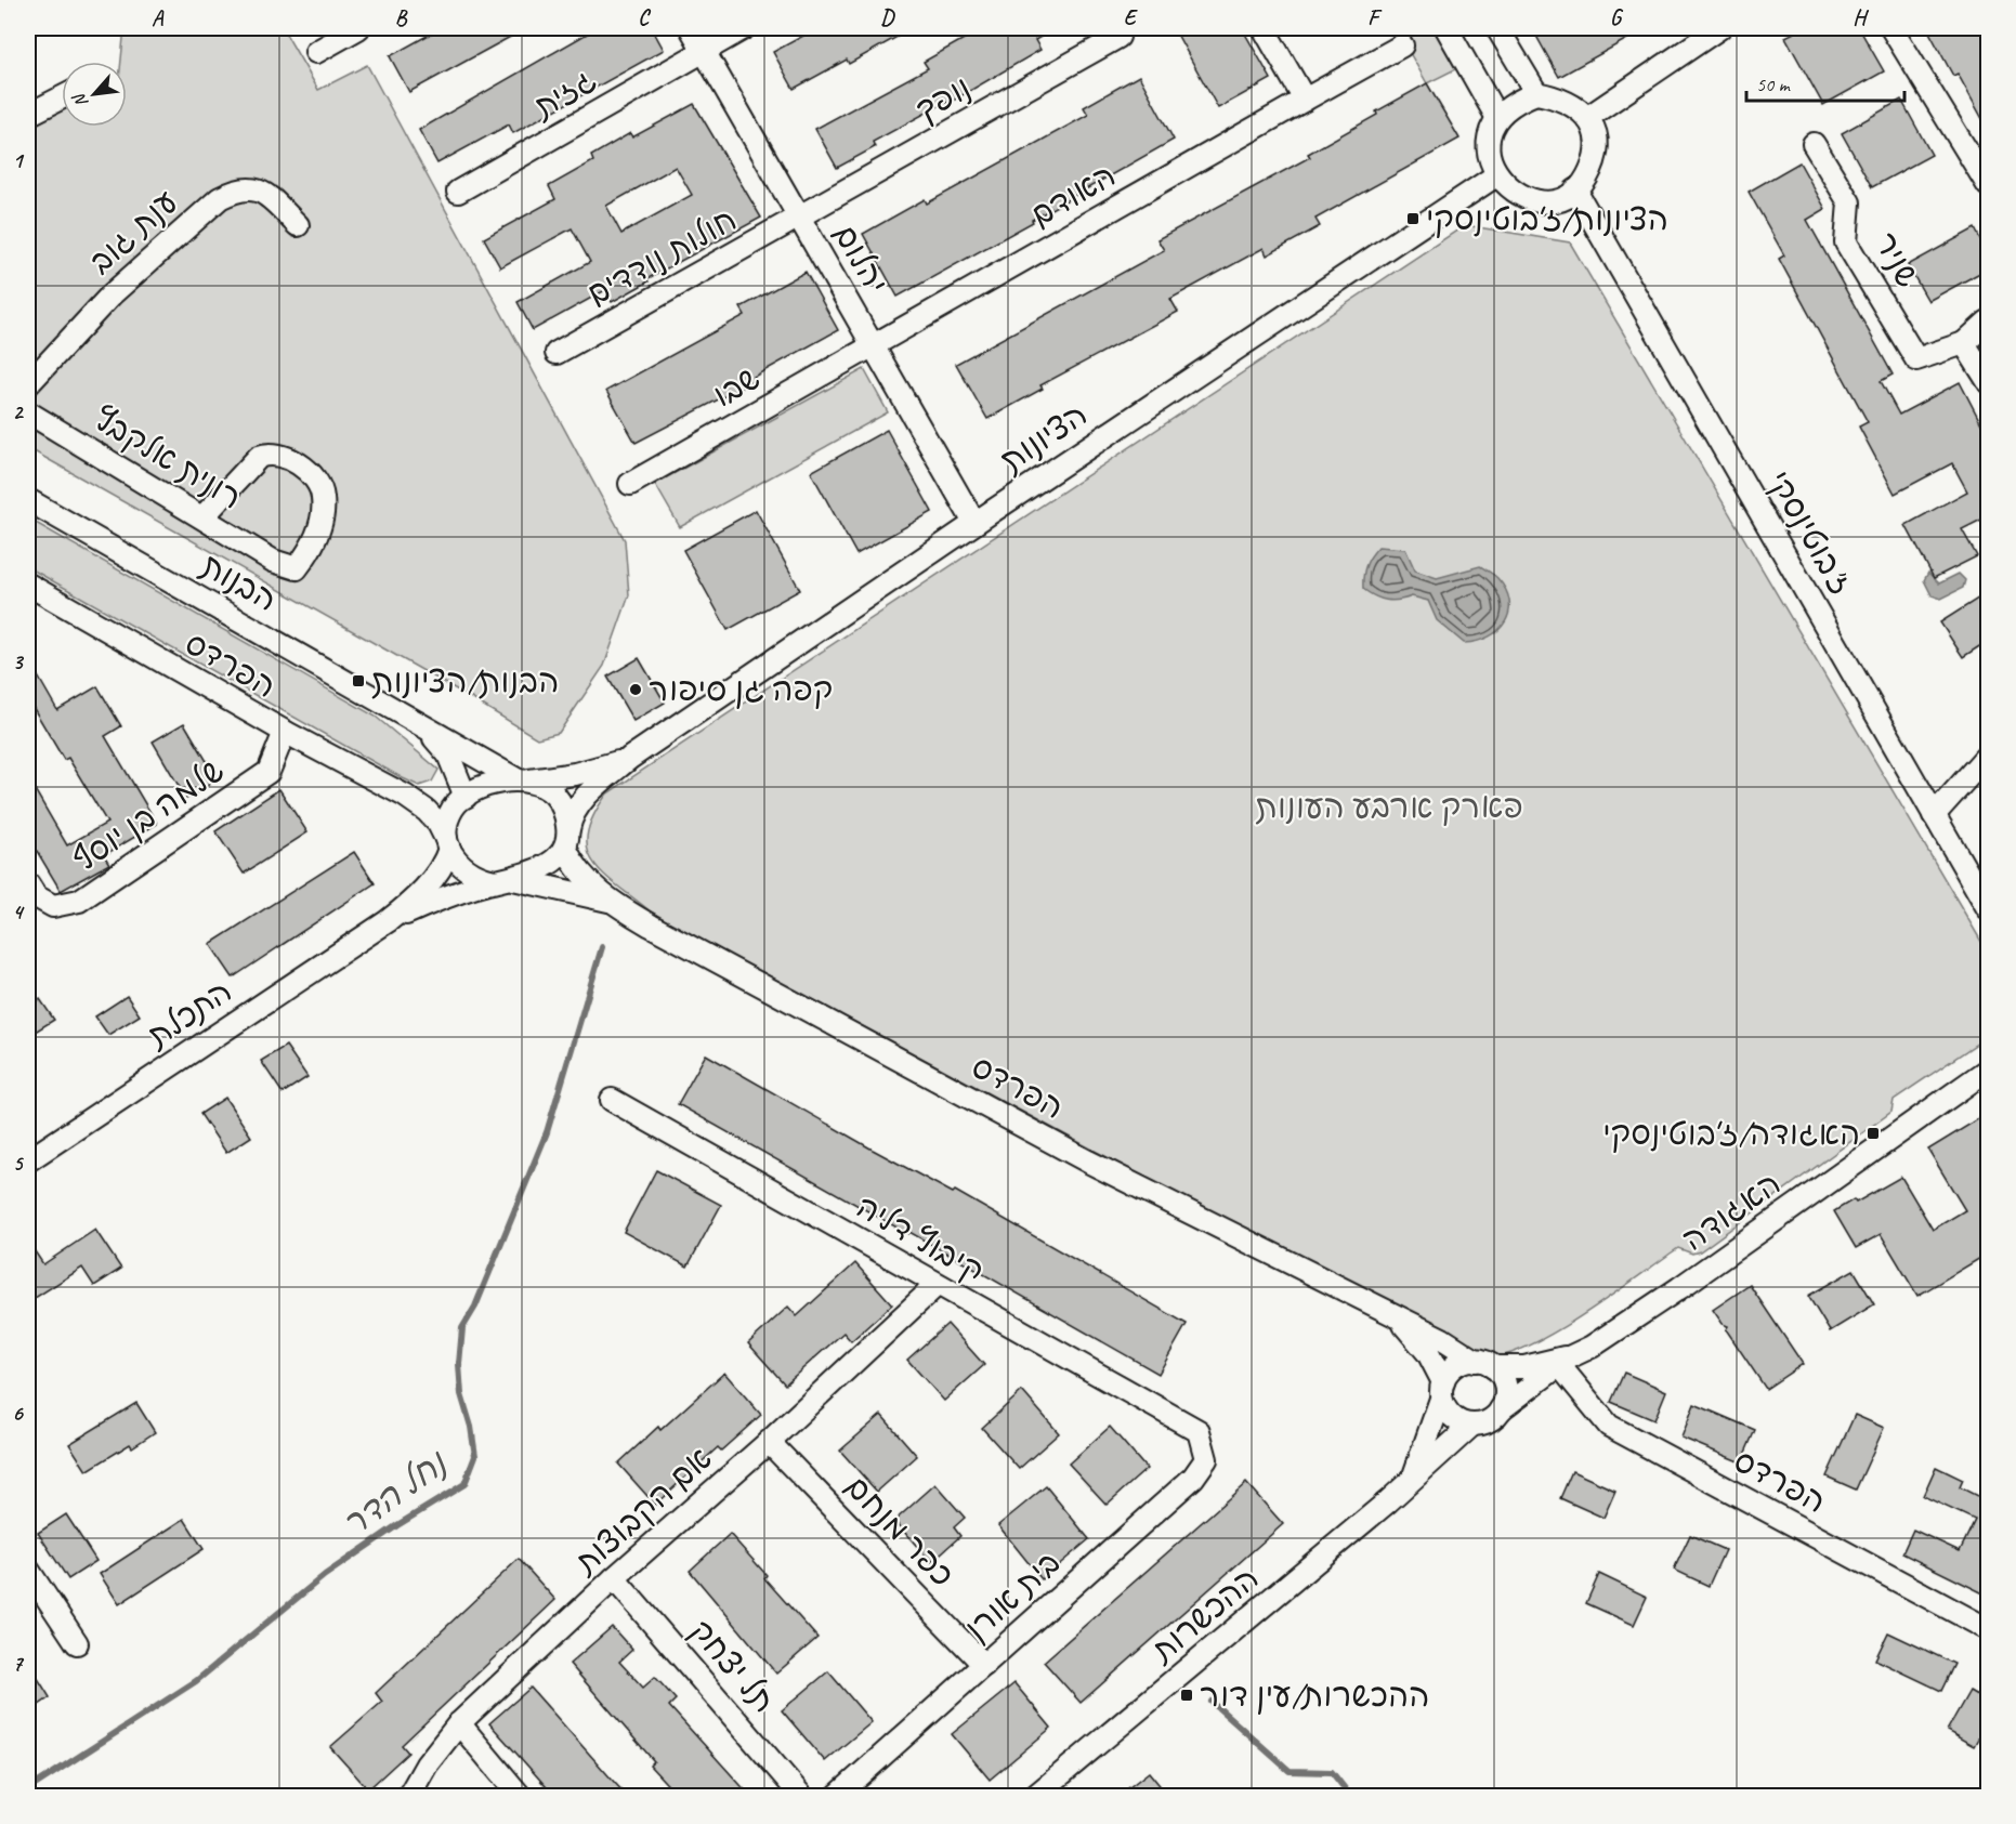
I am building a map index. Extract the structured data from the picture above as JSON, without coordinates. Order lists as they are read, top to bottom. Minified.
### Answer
{"streets":{"street":["גזית","נופך","האודם","ענת גוב","חולות נודדים","יהלום","שניר","שבו","הציונות","רונית אלקבץ","ז'בוטינסקי","הבנות","הפרדס","שלמה בן יוסף","התכלת","האגודה","קיבוץ דליה","אם הקבוצות","כפר מנחם","בית אורן","ההכשרות","תל יצחק"]},"crossings":[["גזית","יהלום"],["נופך","חולות נודדים"],["נופך","יהלום"],["האודם","יהלום"],["האודם","שבו"],["חולות נודדים","יהלום"],["יהלום","שבו"],["יהלום","הציונות"],["הציונות","ז'בוטינסקי"],["הציונות","הבנות"],["הציונות","הפרדס"],["הציונות","התכלת"],["הבנות","הפרדס"],["הבנות","התכלת"],["הפרדס","שלמה בן יוסף"],["הפרדס","התכלת"],["הפרדס","האגודה"],["הפרדס","ההכשרות"],["האגודה","ההכשרות"],["קיבוץ דליה","אם הקבוצות"],["קיבוץ דליה","בית אורן"],["אם הקבוצות","כפר מנחם"],["אם הקבוצות","תל יצחק"],["כפר מנחם","בית אורן"]],"water":["נחל הדר"],"parks":["פארק ארבע העונות"],"places":{"transit":["הציונות/ז׳בוטינסקי","הבנות/הציונות","האגודה/ז׳בוטינסקי","ההכשרות/עין דור"],"other":["קפה גן סיפור"]},"scale_bar":"50 m","north":"bottom left","grid":{"columns":["A","B","C","D","E","F","G","H"],"rows":["1","2","3","4","5","6","7"]}}
